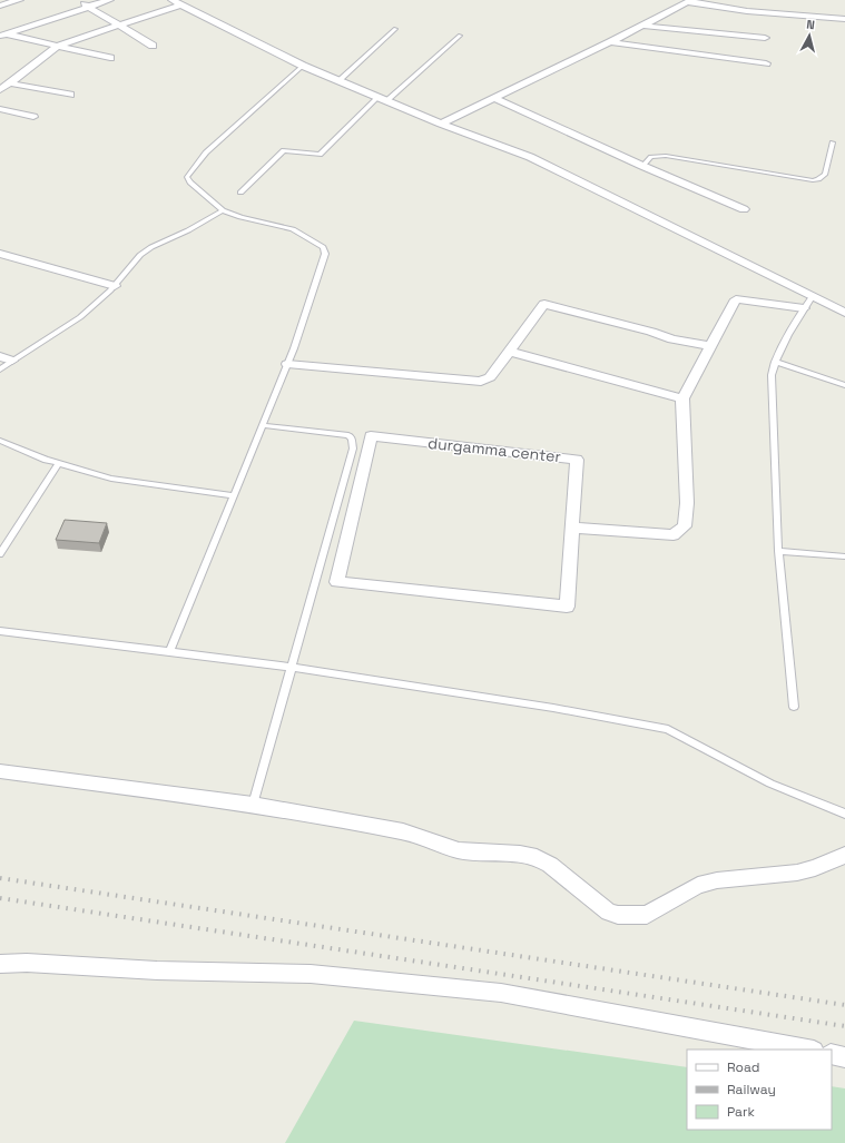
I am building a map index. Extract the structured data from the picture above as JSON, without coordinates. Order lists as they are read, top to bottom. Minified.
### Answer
{"streets":{"street":["durgamma center"]},"legend":["Road","Railway","Park"],"north":"top"}
